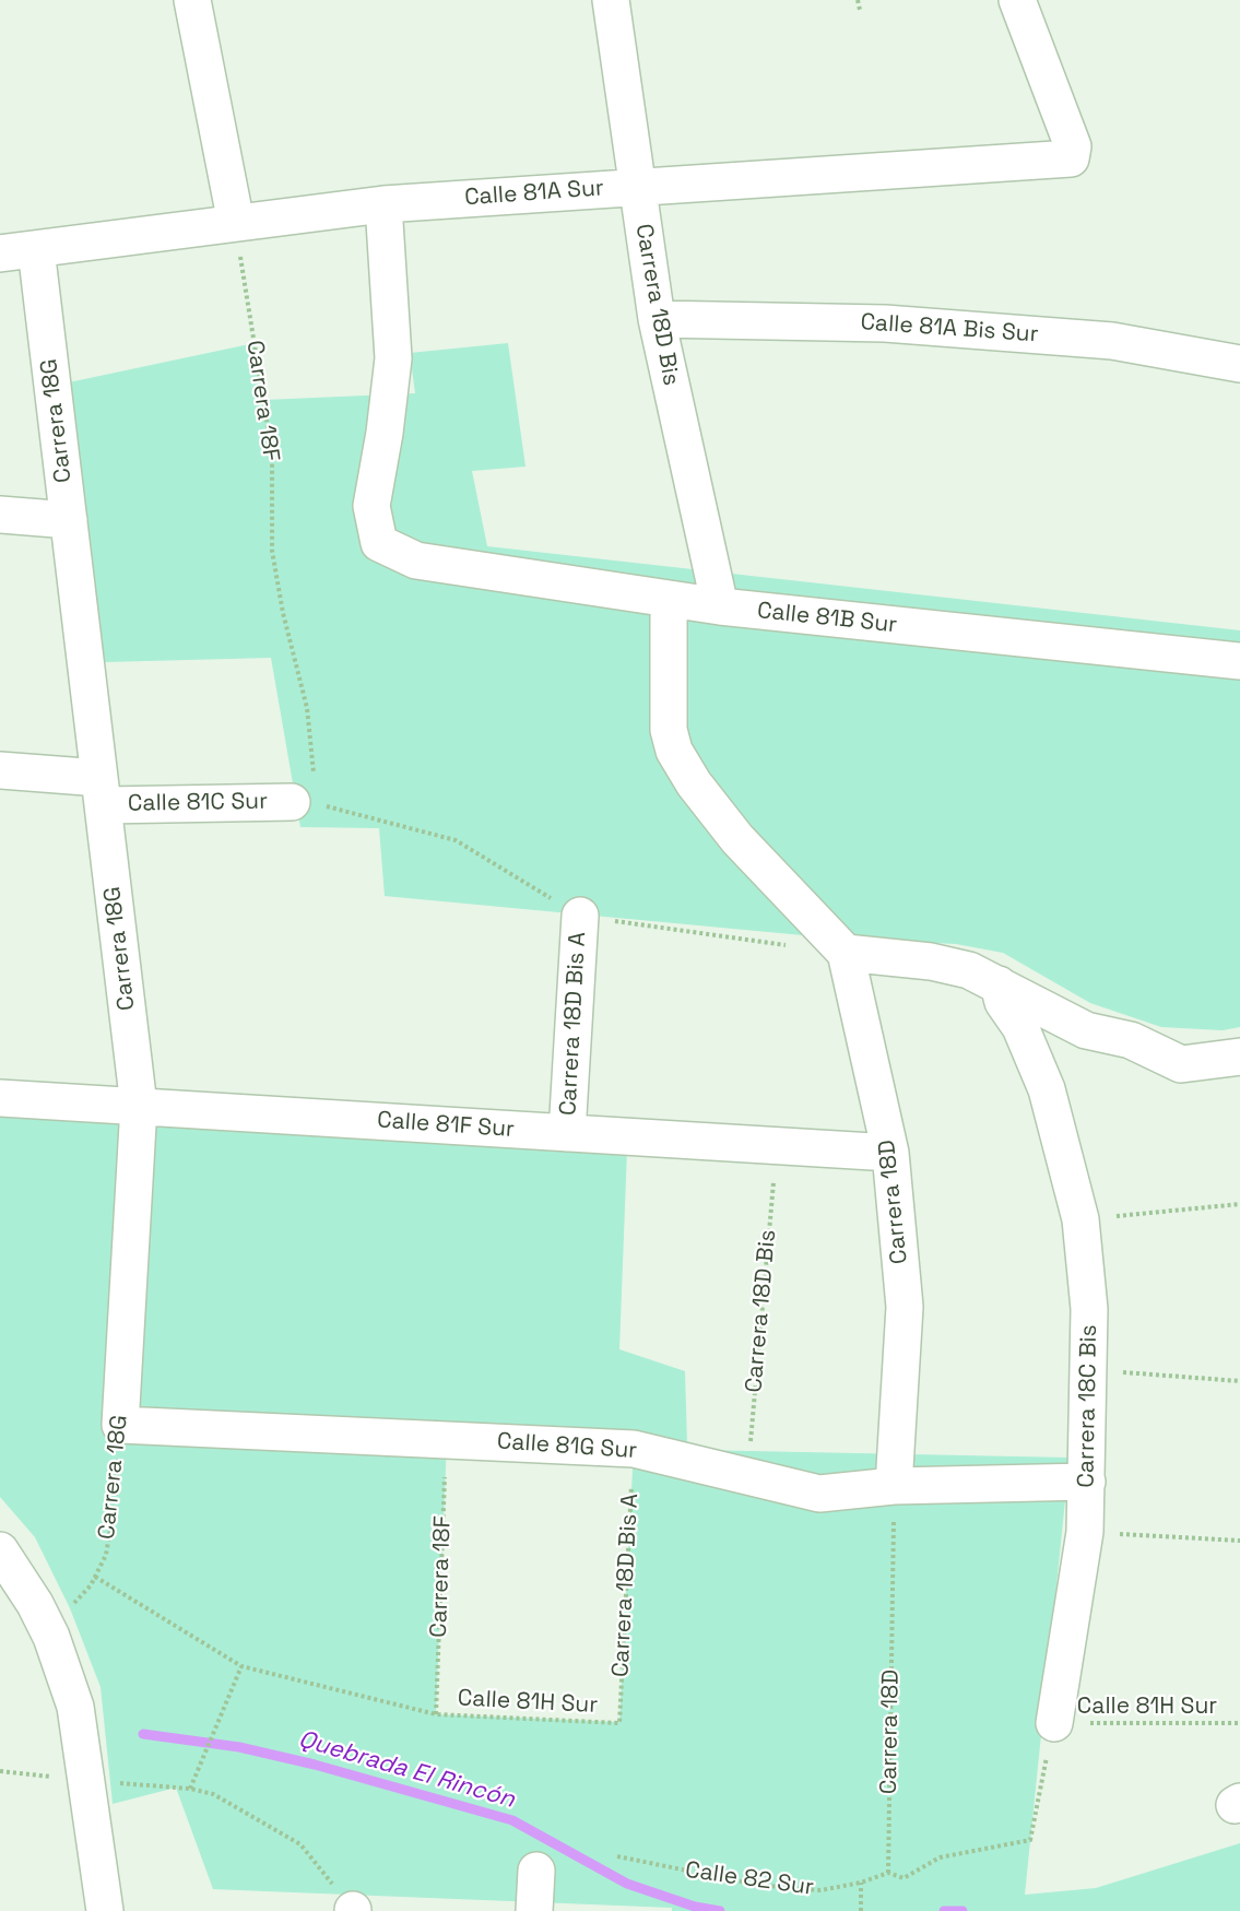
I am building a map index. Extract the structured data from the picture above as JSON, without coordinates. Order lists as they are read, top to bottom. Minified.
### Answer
{"streets":{"street":["Calle 81A Sur","Carrera 18D Bis","Calle 81A Bis Sur","Carrera 18G","Calle 81B Sur","Calle 81C Sur","Carrera 18D Bis A","Calle 81F Sur","Carrera 18D","Carrera 18C Bis","Calle 81G Sur"],"path":["Carrera 18F","Calle 81H Sur","Calle 82 Sur"]},"crossings":[["Calle 81A Sur","Carrera 18D Bis"],["Calle 81A Sur","Carrera 18F"],["Calle 81A Sur","Carrera 18G"],["Calle 81A Sur","Calle 81B Sur"],["Carrera 18D Bis","Calle 81A Bis Sur"],["Carrera 18D Bis","Calle 81B Sur"],["Carrera 18D Bis","Calle 81F Sur"],["Carrera 18D Bis","Calle 81G Sur"],["Carrera 18F","Calle 81C Sur"],["Carrera 18F","Calle 81G Sur"],["Carrera 18F","Calle 81H Sur"],["Carrera 18G","Calle 81C Sur"],["Carrera 18G","Calle 81F Sur"],["Carrera 18G","Calle 81G Sur"],["Carrera 18G","Calle 81H Sur"],["Carrera 18D Bis A","Calle 81F Sur"],["Carrera 18D Bis A","Calle 81G Sur"],["Carrera 18D Bis A","Calle 81H Sur"],["Calle 81F Sur","Carrera 18D"],["Carrera 18D","Calle 81G Sur"],["Carrera 18D","Calle 82 Sur"],["Carrera 18C Bis","Calle 81G Sur"],["Carrera 18C Bis","Calle 81H Sur"],["Carrera 18C Bis","Calle 82 Sur"],["Calle 81H Sur","Calle 82 Sur"]],"water":["Quebrada El Rincón"]}
